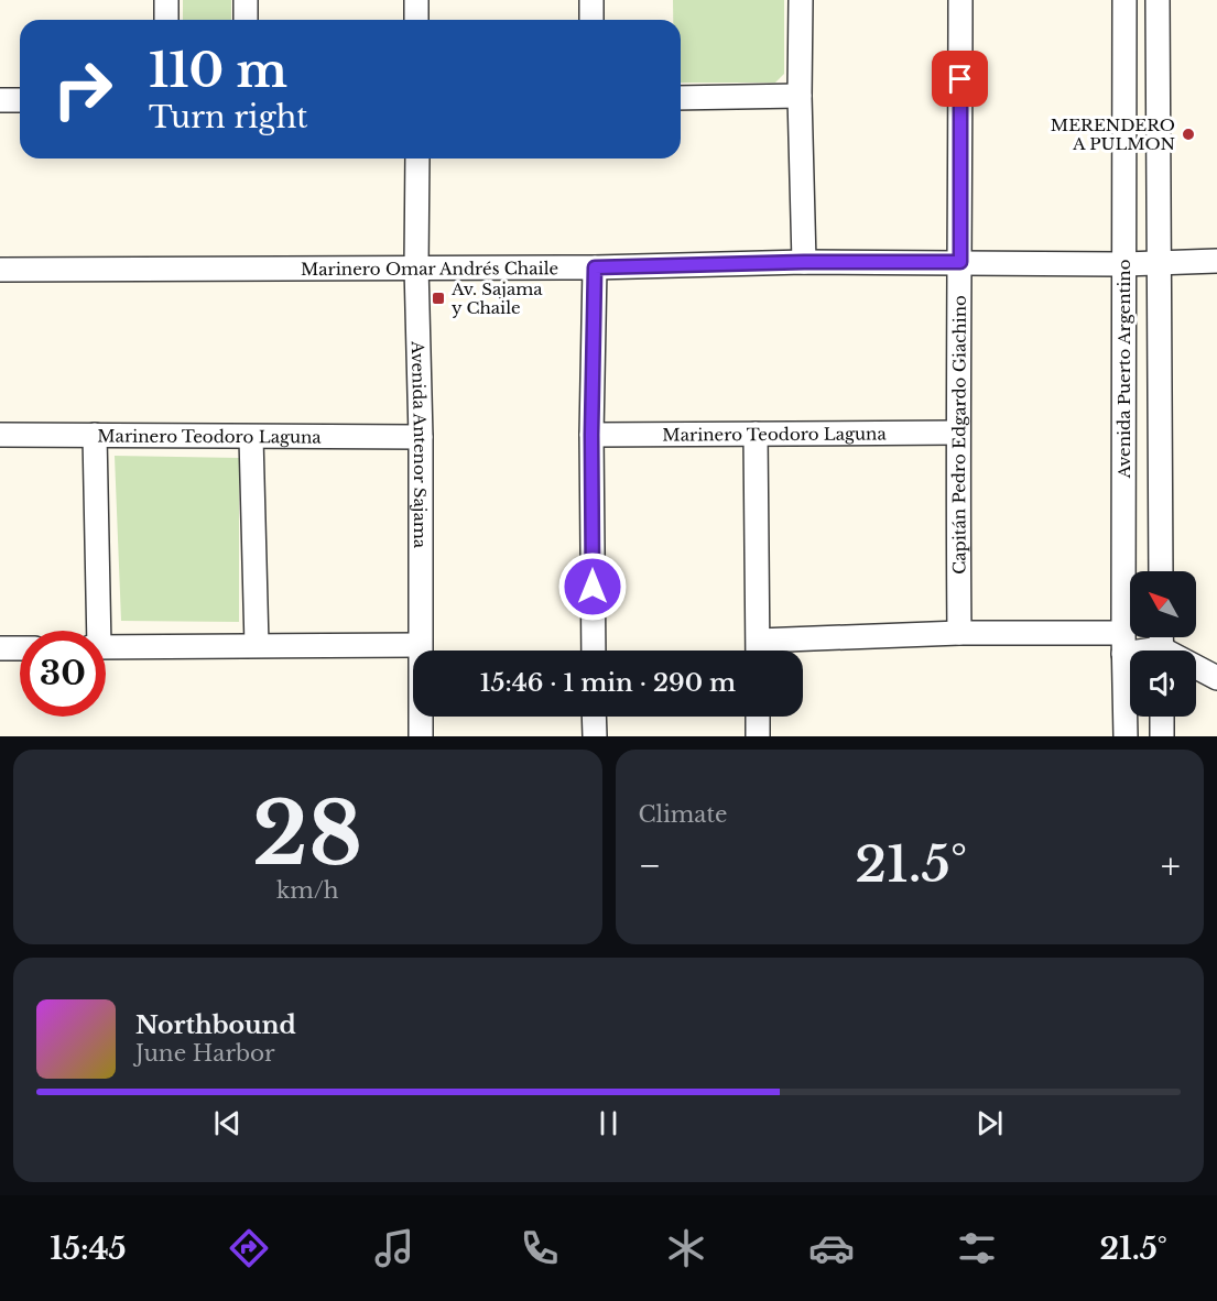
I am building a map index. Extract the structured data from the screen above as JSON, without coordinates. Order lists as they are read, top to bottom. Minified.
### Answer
{"streets":{"street":["Marinero Omar Andrés Chaile","Avenida Puerto Argentino","Marinero Teodoro Laguna","Capitán Pedro Edgardo Giachino","Avenida Antenor Sajama"]},"crossings":[["Marinero Omar Andrés Chaile","Avenida Puerto Argentino"],["Marinero Omar Andrés Chaile","Capitán Pedro Edgardo Giachino"],["Marinero Omar Andrés Chaile","Avenida Antenor Sajama"],["Marinero Teodoro Laguna","Capitán Pedro Edgardo Giachino"],["Marinero Teodoro Laguna","Avenida Antenor Sajama"]],"places":{"other":["MERENDERO A PULMON"],"transit":["Av. Sajama y Chaile"]},"north":"top left","page":{"turn":["110 m","Turn right"],"limit":"30","trip":"15:46 · 1 min · 290 m","tile":[["28","km/h"],"Climate"],"heat":["−","21.5°","+"],"song":["Northbound","June Harbor"],"tabs":["15:45","21.5°"]}}
